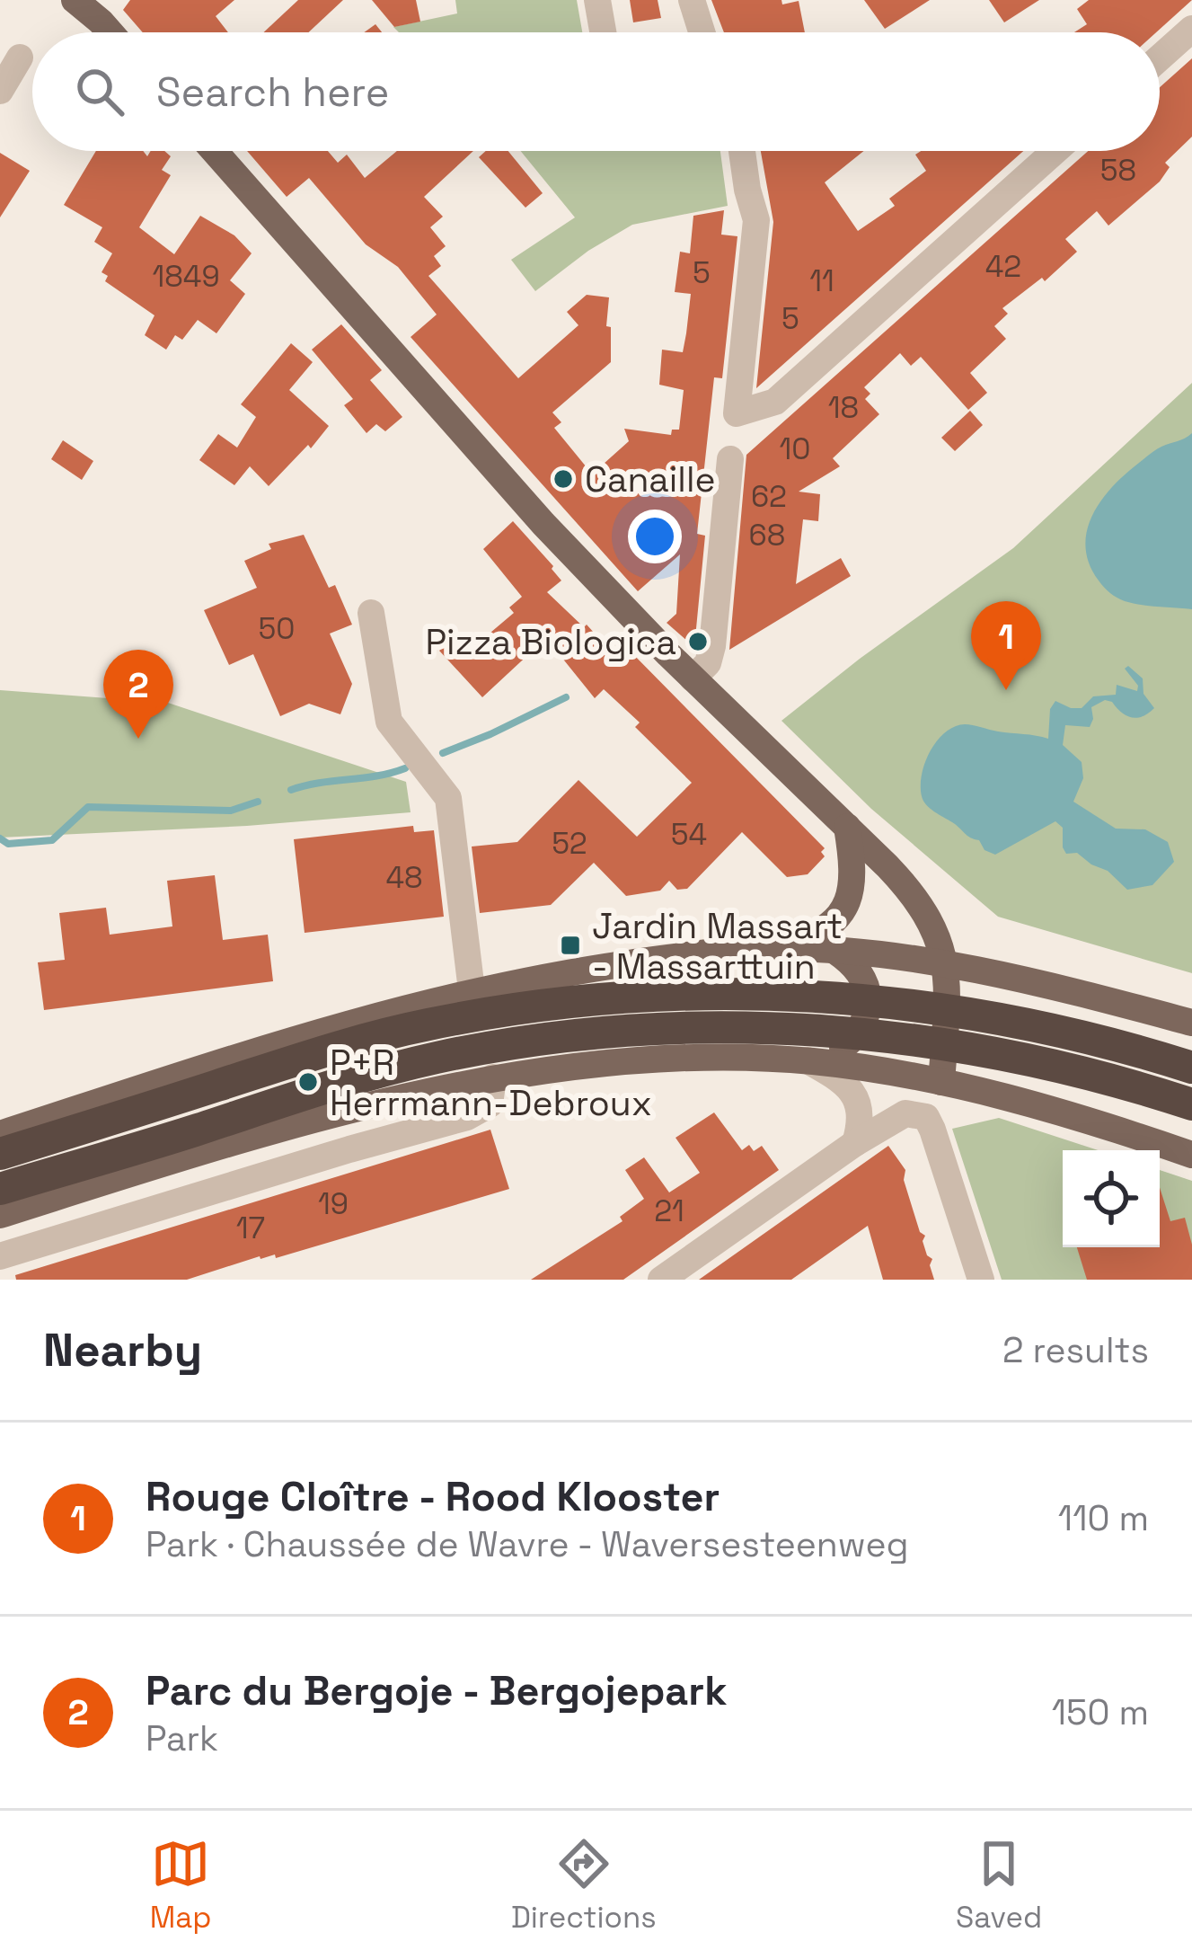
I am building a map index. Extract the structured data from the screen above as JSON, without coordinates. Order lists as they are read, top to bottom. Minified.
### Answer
{"places":{"other":["Canaille","Pizza Biologica","P+R Herrmann-Debroux"],"transit":["Jardin Massart - Massarttuin"]},"house_numbers":["58","42","5","1849","11","5","18","10","62","68","50","54","52","48","19","21","17"],"page":{"search":"Search here","pins":["1","2"],"heading":["Nearby","2 results"],"list":[{"mark":"1","name":"Rouge Cloître - Rood Klooster","note":"Park · Chaussée de Wavre - Waversesteenweg","value":"110 m"},{"mark":"2","name":"Parc du Bergoje - Bergojepark","note":"Park","value":"150 m"}],"nav":["Map","Directions","Saved"]}}
